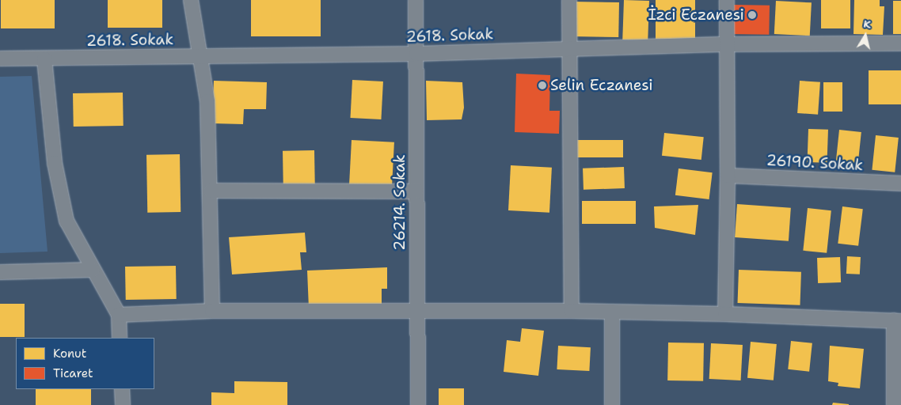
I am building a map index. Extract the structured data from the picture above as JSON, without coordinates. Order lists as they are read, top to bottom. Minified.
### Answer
{"streets":{"street":["2618. Sokak","26190. Sokak","26214. Sokak"]},"crossings":[["2618. Sokak","26214. Sokak"]],"places":["İzci Eczanesi","Selin Eczanesi"],"legend":["Konut","Ticaret"],"north":"top"}
